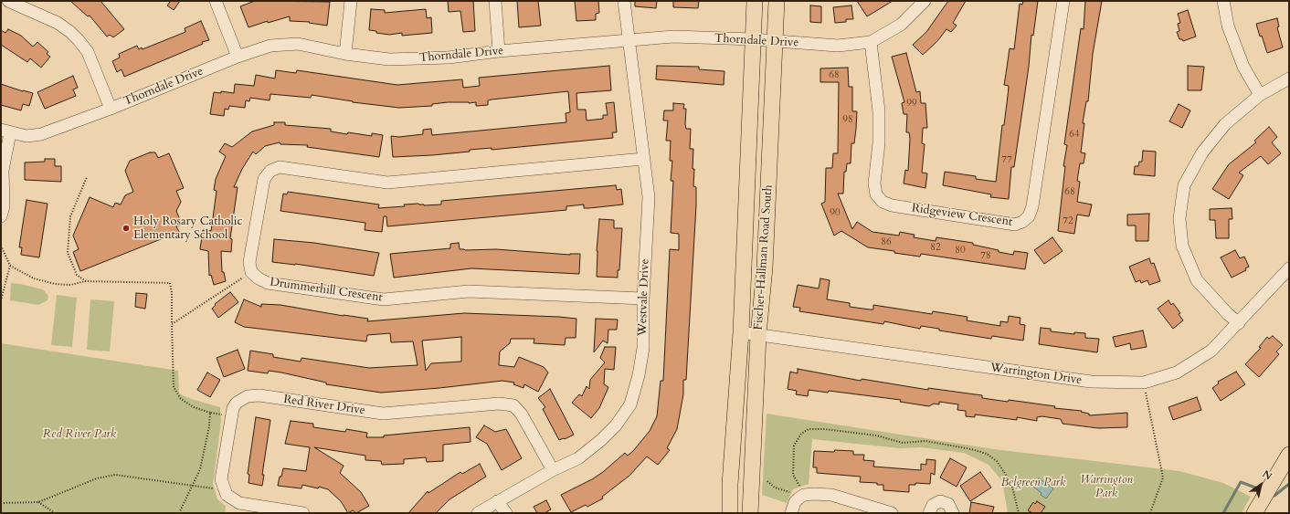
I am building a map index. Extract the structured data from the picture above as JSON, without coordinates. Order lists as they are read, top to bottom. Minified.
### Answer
{"streets":{"main road":["Fischer-Hallman Road South"],"street":["Thorndale Drive","Ridgeview Crescent","Drummerhill Crescent","Westvale Drive","Warrington Drive","Red River Drive"]},"crossings":[["Thorndale Drive","Ridgeview Crescent"],["Thorndale Drive","Fischer-Hallman Road South"],["Thorndale Drive","Westvale Drive"],["Fischer-Hallman Road South","Warrington Drive"],["Drummerhill Crescent","Westvale Drive"],["Westvale Drive","Red River Drive"]],"parks":["Red River Park","Warrington Park","Belgreen Park"],"places":["Holy Rosary Catholic Elementary School"],"house_numbers":["68","99","98","64","77","68","90","72","86","82","80","78"],"north":"top right"}
